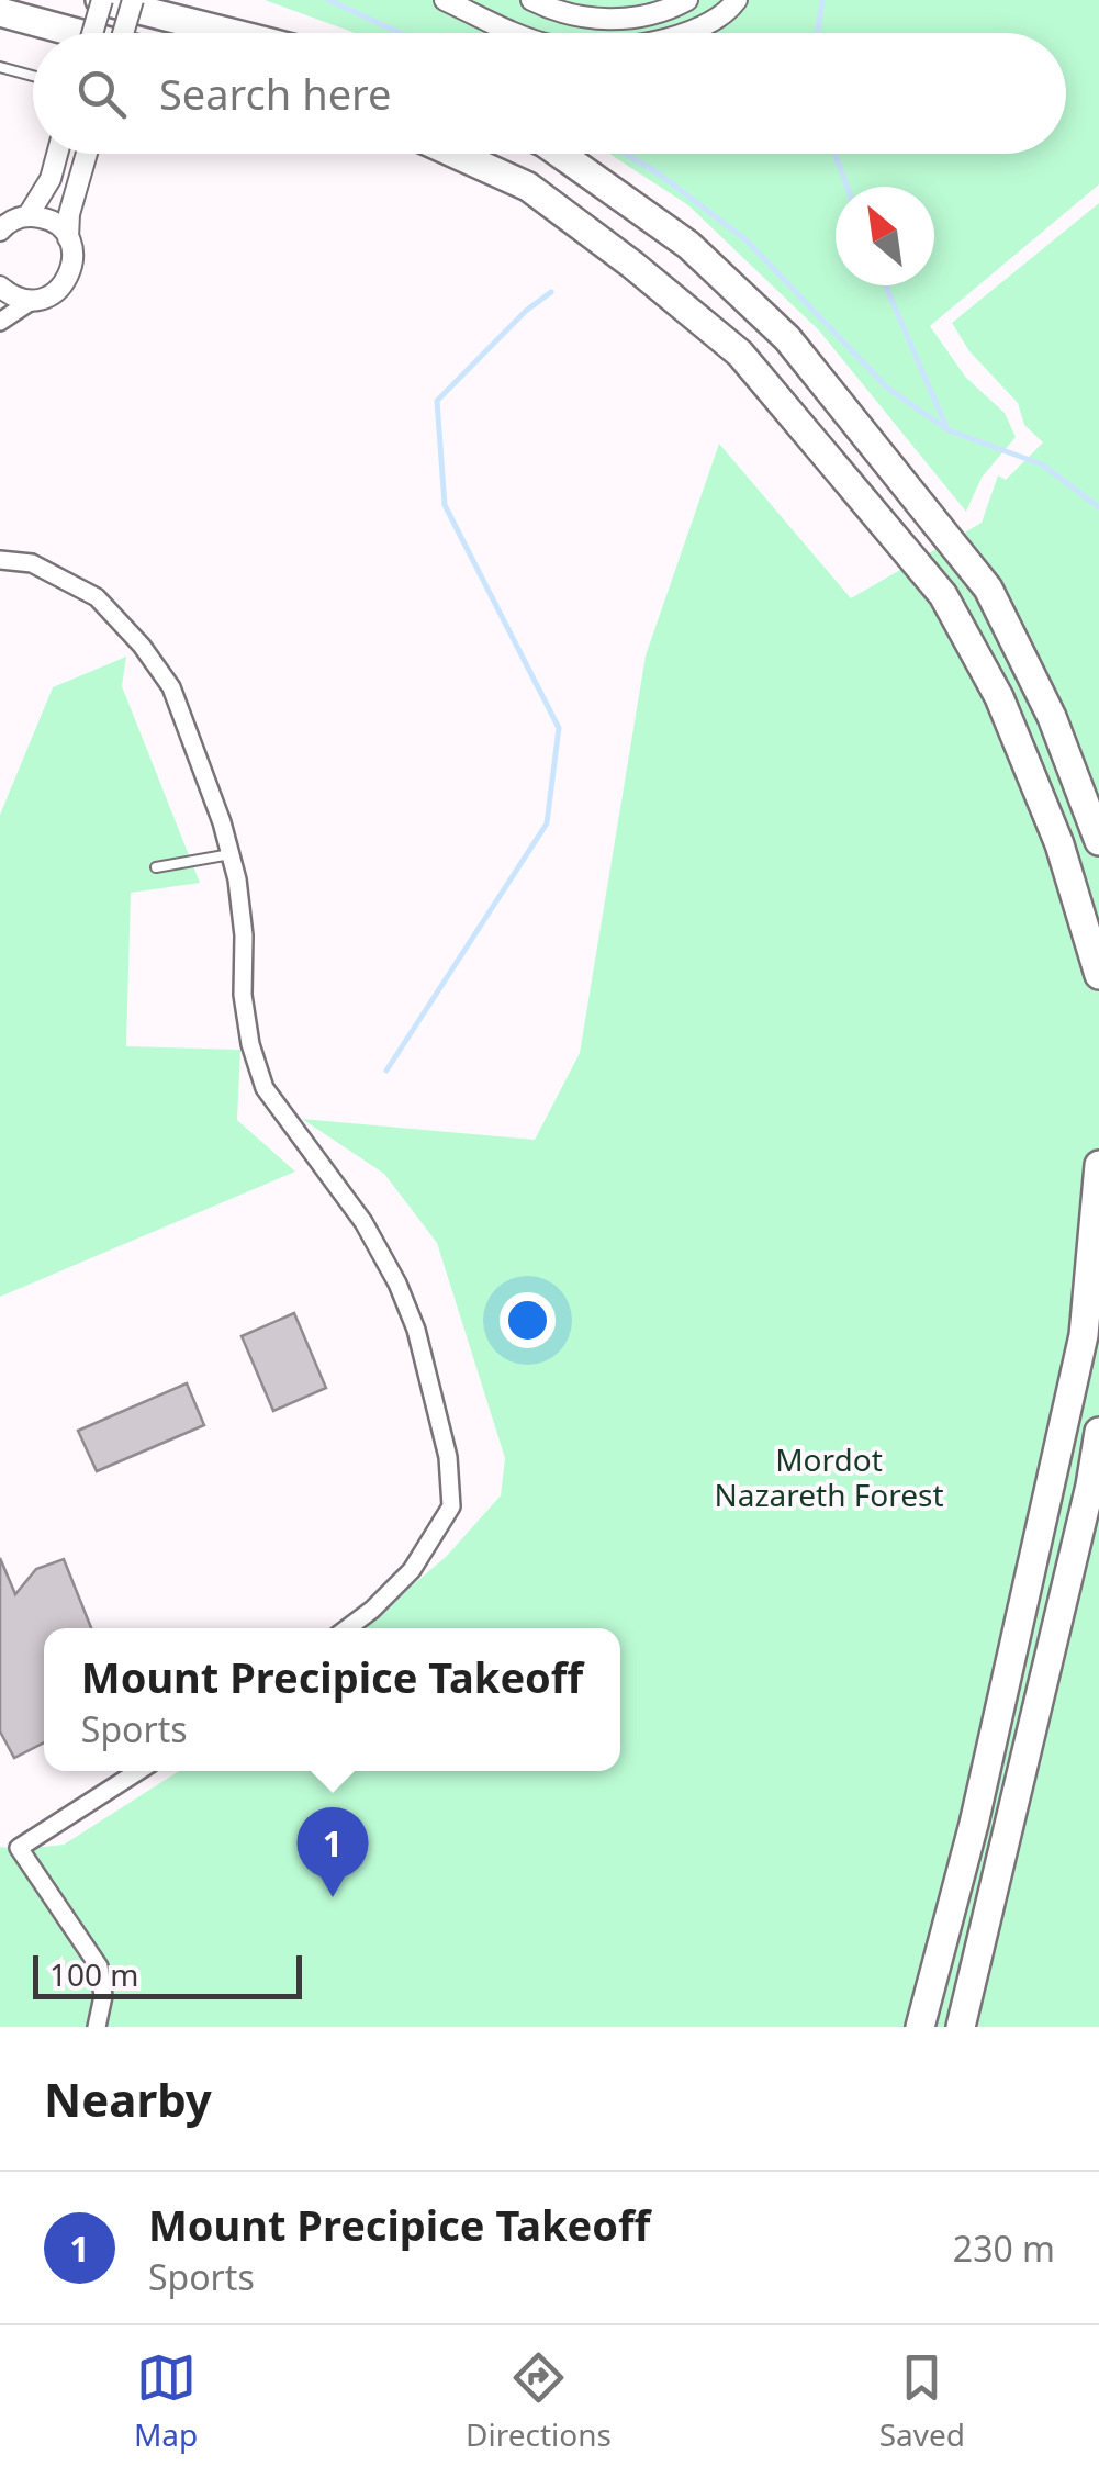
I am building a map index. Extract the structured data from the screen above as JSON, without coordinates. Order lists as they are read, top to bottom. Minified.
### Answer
{"parks":["Mordot Nazareth Forest"],"scale_bar":"100 m","north":"top left","page":{"search":"Search here","popup":["Mount Precipice Takeoff","Sports"],"pins":"1","scale":"100 m","heading":"Nearby","list":[{"mark":"1","name":"Mount Precipice Takeoff","note":"Sports","value":"230 m"}],"nav":["Map","Directions","Saved"]}}
